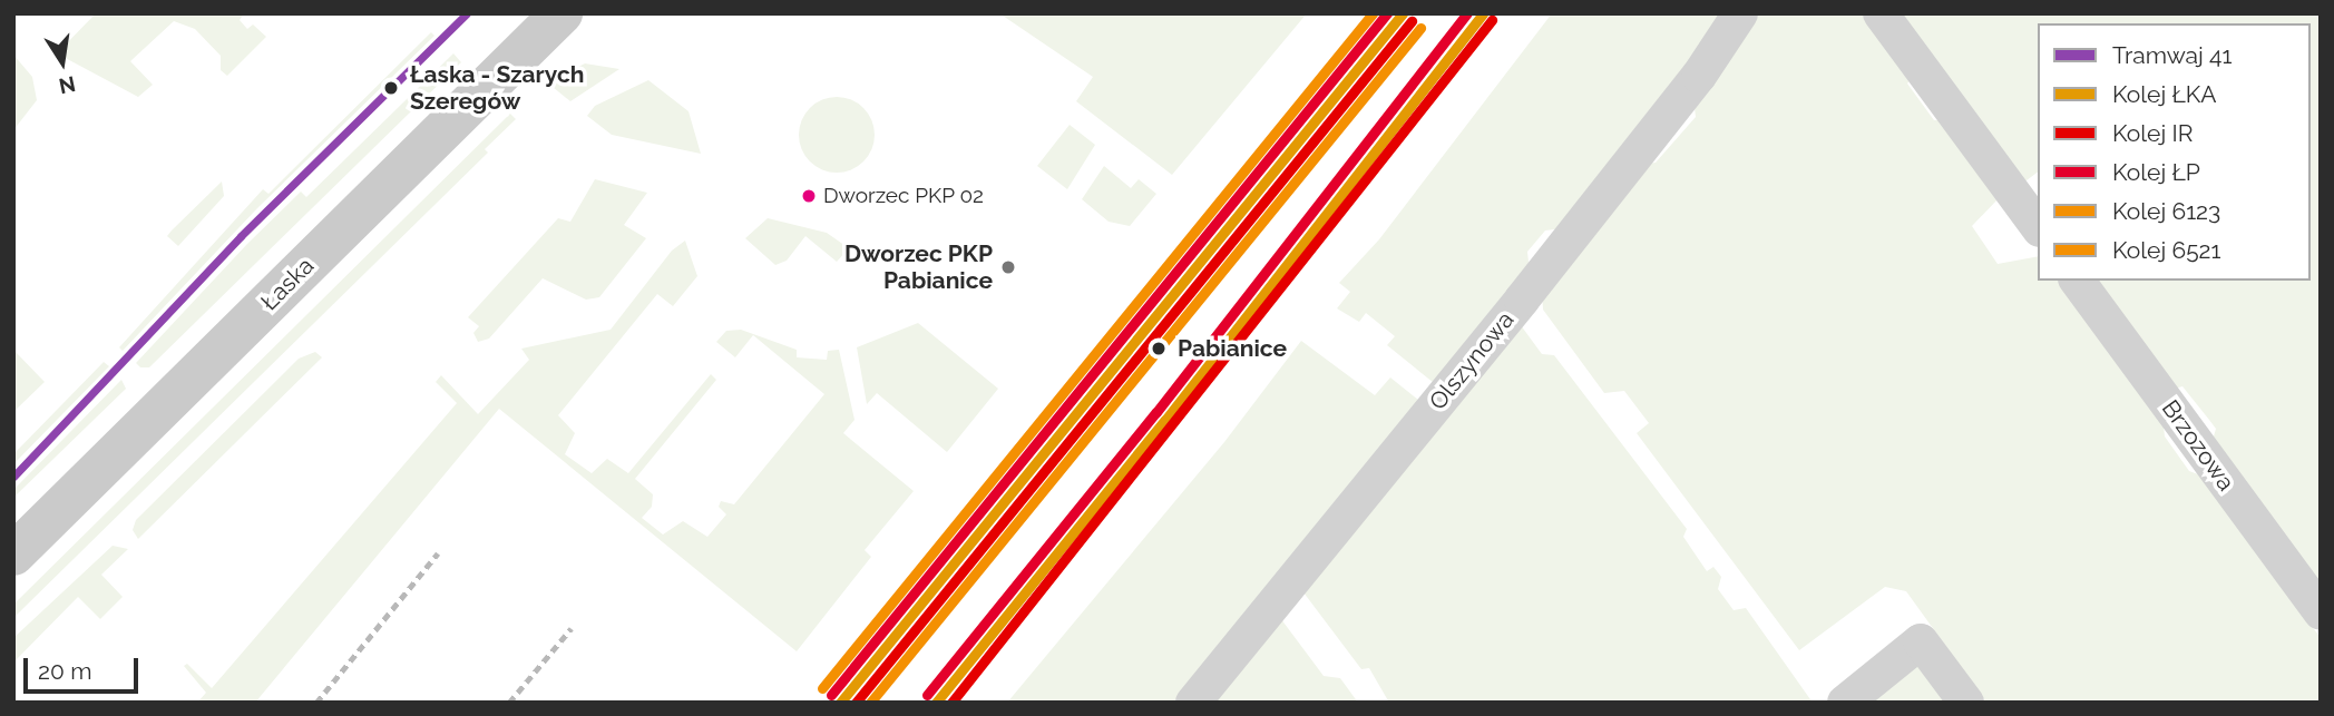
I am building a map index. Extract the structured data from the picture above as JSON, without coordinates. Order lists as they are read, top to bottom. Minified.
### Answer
{"streets":{"main road":["Łaska"],"street":["Olszynowa","Brzozowa"]},"places":["Łaska - Szarych Szeregów","Dworzec PKP 02","Dworzec PKP Pabianice","Pabianice"],"lines":["tram line 41","rail line ŁKA","rail line ŁP","rail line 6521","rail line IR","rail line 6123"],"legend":["Tramwaj 41","Kolej ŁKA","Kolej IR","Kolej ŁP","Kolej 6123","Kolej 6521"],"scale_bar":"20 m","north":"bottom"}
